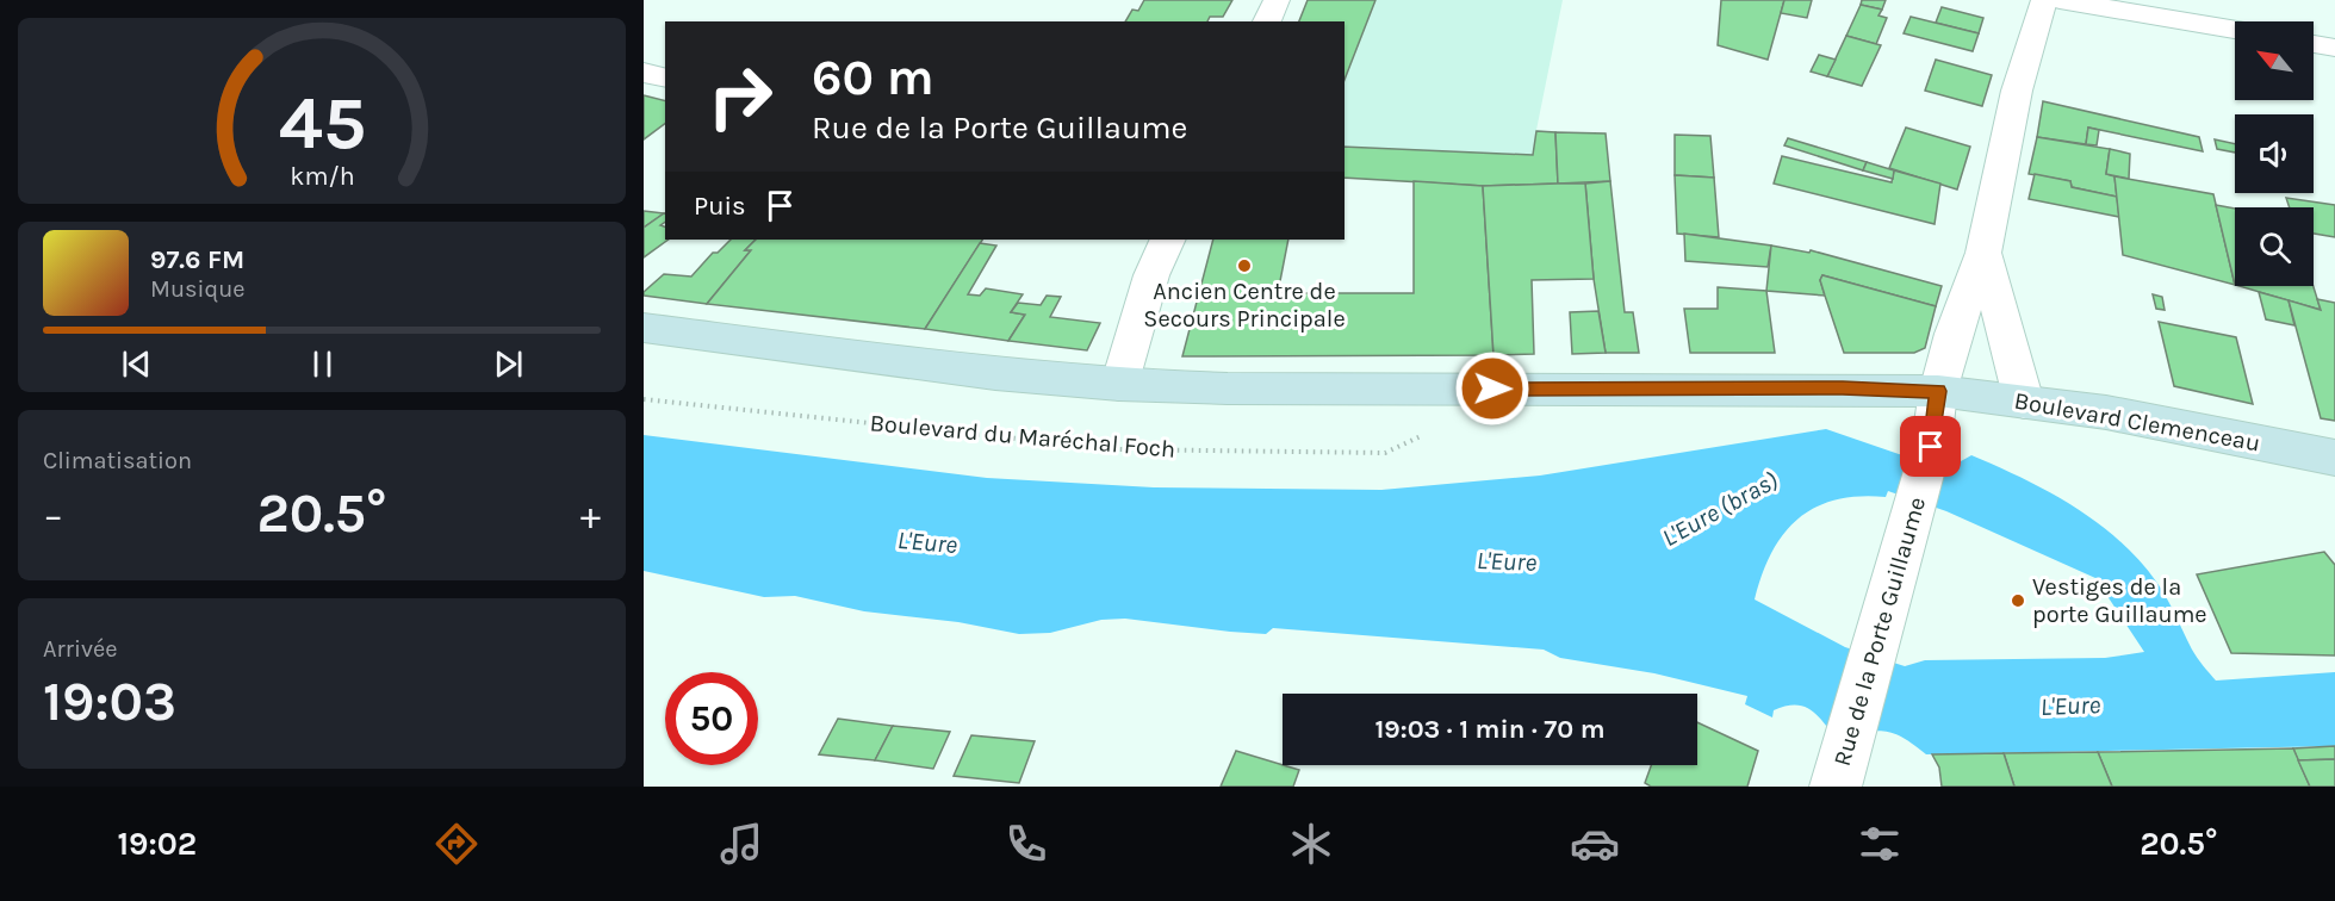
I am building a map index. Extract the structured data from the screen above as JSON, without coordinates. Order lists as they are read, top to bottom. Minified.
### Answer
{"streets":{"main road":["Boulevard Clemenceau"],"street":["Rue de la Porte Guillaume"],"path":["Boulevard du Maréchal Foch"]},"crossings":[["Boulevard Clemenceau","Rue de la Porte Guillaume"]],"water":["L'Eure (bras)","L'Eure"],"places":["Ancien Centre de Secours Principale","Vestiges de la porte Guillaume"],"north":"top left","page":{"turn":["60 m","Rue de la Porte Guillaume"],"then":"Puis","song":["97.6 FM","Musique"],"tile":["Climatisation",["Arrivée","19:03"]],"heat":["−","20.5°","+"],"limit":"50","trip":"19:03 · 1 min · 70 m","tabs":["19:02","20.5°"],"gauge":["45","km/h"]}}
